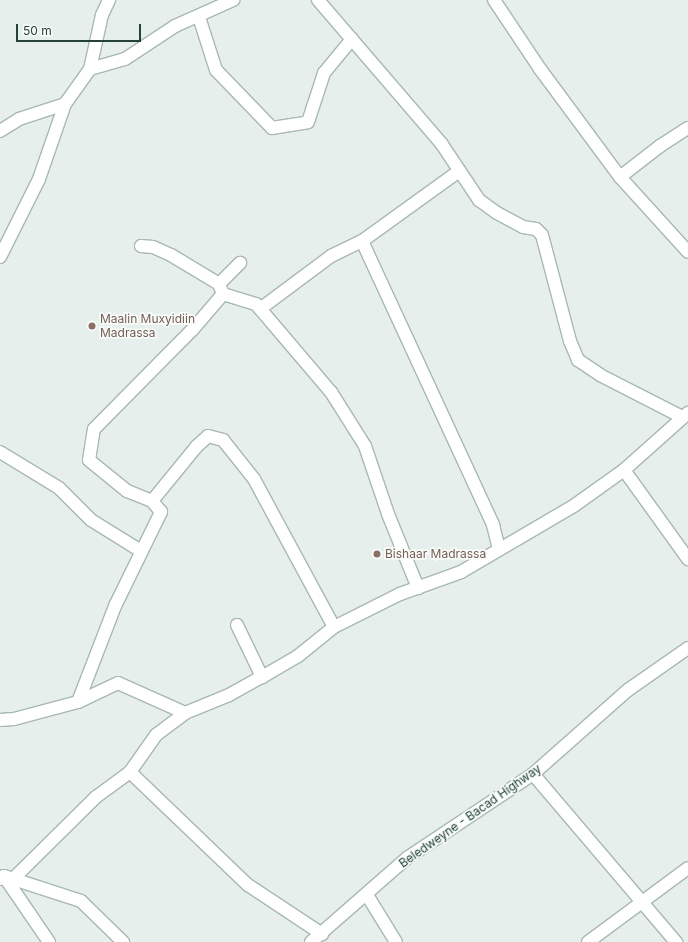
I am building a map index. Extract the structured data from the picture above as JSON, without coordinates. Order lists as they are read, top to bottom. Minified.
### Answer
{"streets":{"street":["Beledweyne - Bacad Highway"]},"places":["Maalin Muxyidiin Madrassa","Bishaar Madrassa"],"scale_bar":"50 m"}
